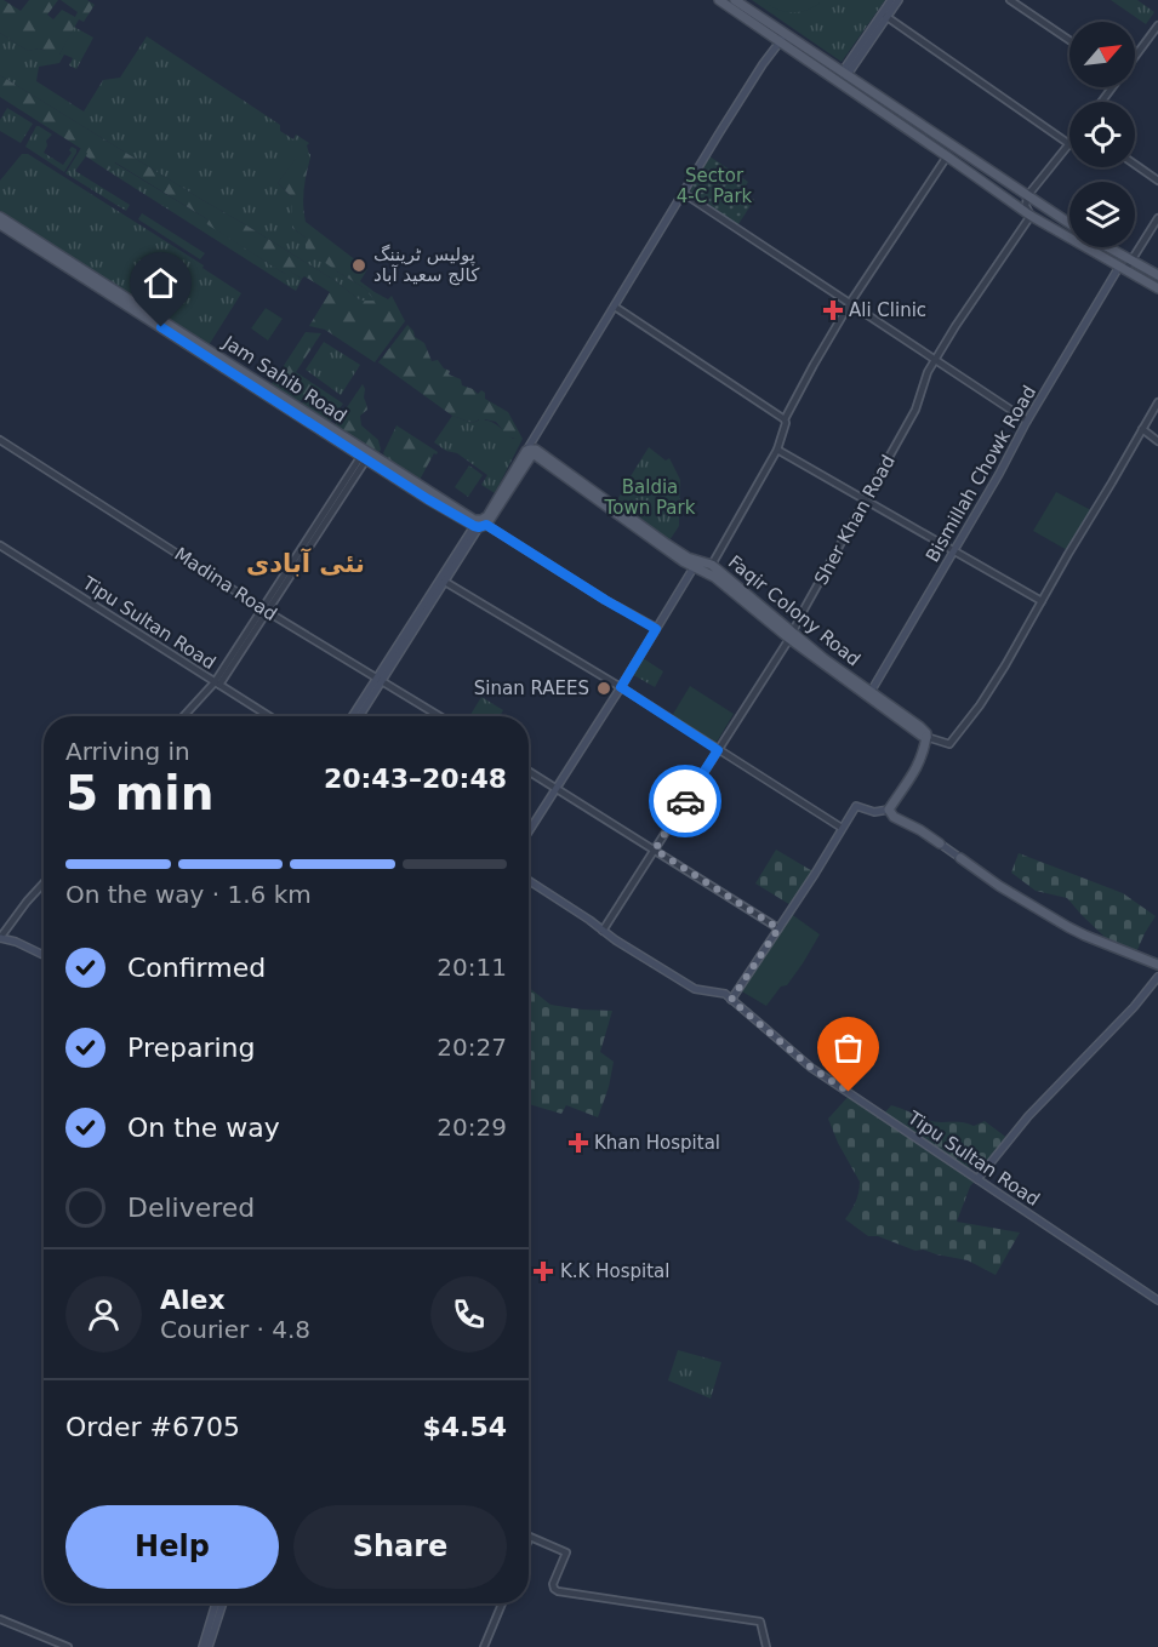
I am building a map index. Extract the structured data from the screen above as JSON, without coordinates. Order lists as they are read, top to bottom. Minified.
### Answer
{"streets":{"main road":["Jam Sahib Road","Bismillah Chowk Road","Faqir Colony Road","Tipu Sultan Road"],"street":["Sher Khan Road","Madina Road"]},"crossings":[["Jam Sahib Road","Faqir Colony Road"],["Bismillah Chowk Road","Faqir Colony Road"],["Sher Khan Road","Faqir Colony Road"],["Sher Khan Road","Tipu Sultan Road"]],"districts":["نئی آبادی"],"parks":["Sector 4-C Park","Baldia Town Park"],"places":{"other":["پولیس ٹریننگ کالج سعید آباد","Sinan RAEES"],"health":["Ali Clinic","Khan Hospital","K.K Hospital"]},"north":"top right","page":{"heading":["5 min","Arriving in","20:43–20:48"],"panel":["Alex","Courier · 4.8","Order #6705","$4.54"],"bar":"On the way · 1.6 km","list":[["Confirmed","20:11"],["Preparing","20:27"],["On the way","20:29"],"Delivered"],"buttons":["Help","Share"]}}
